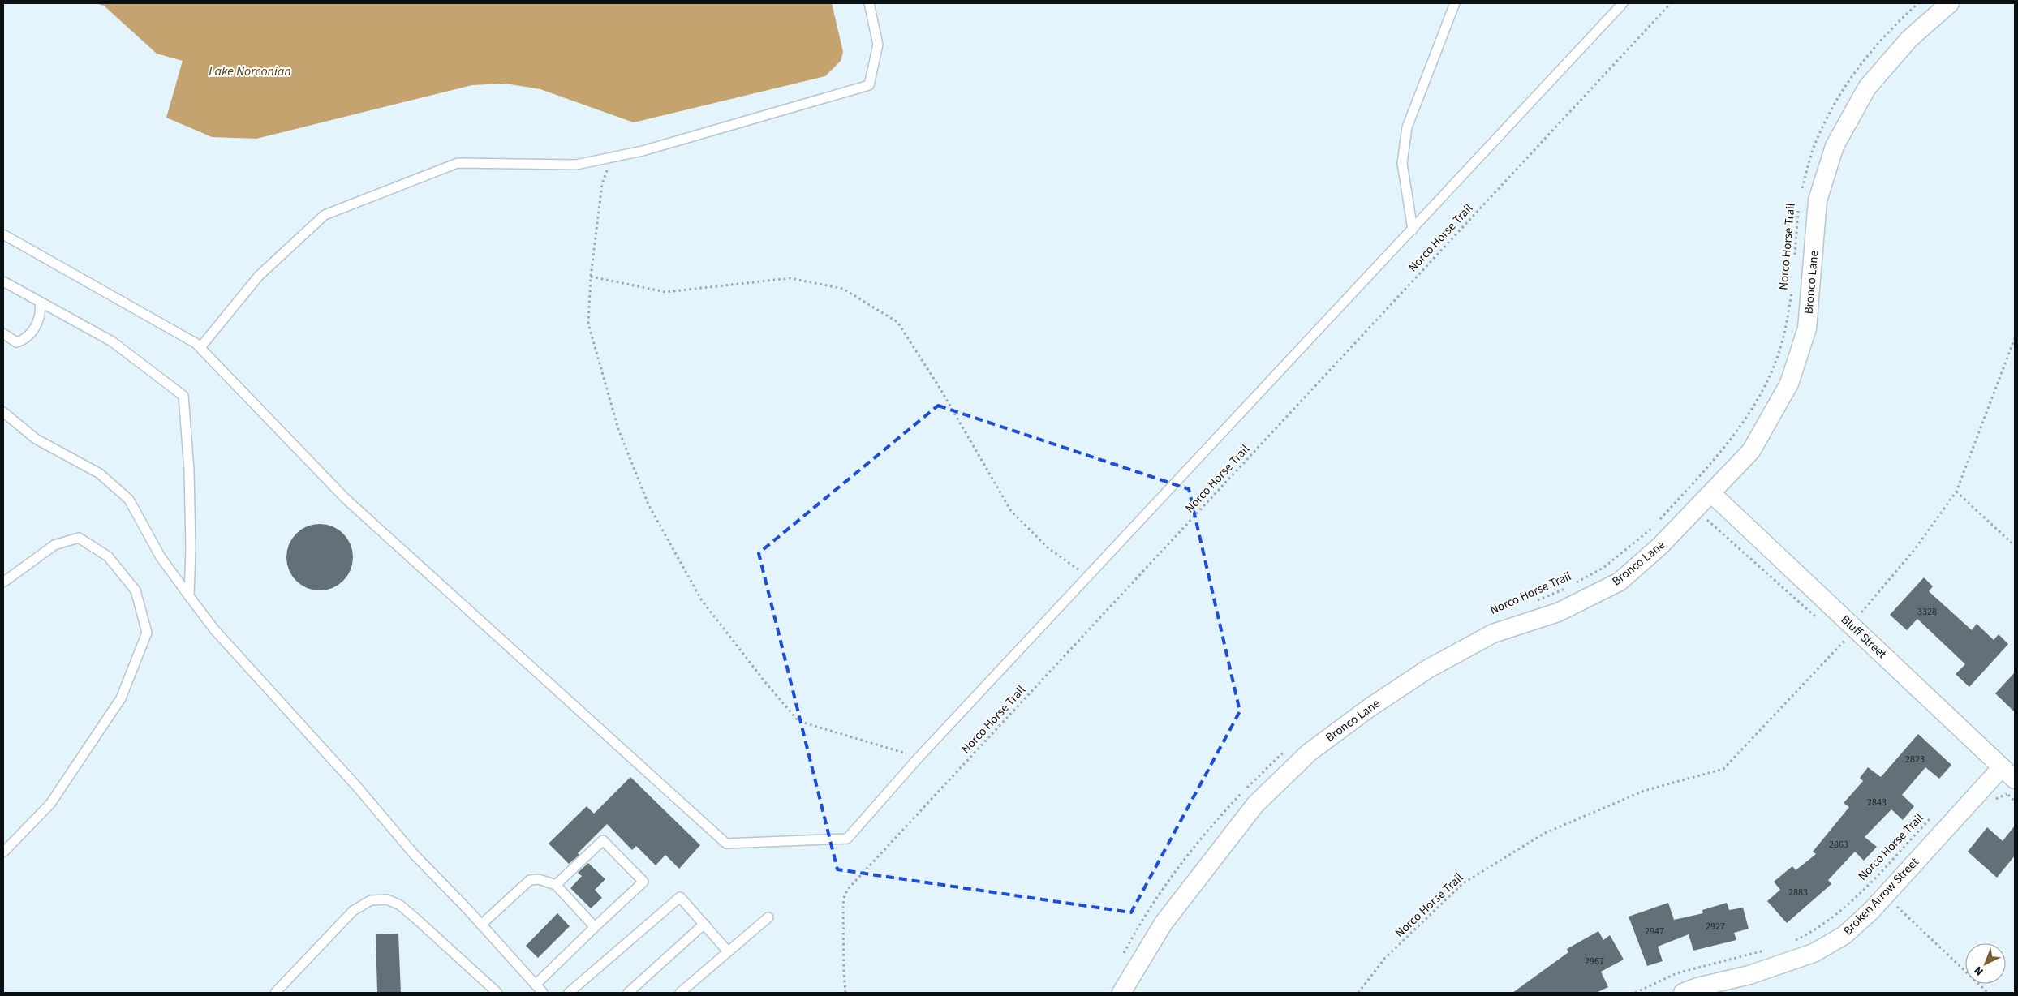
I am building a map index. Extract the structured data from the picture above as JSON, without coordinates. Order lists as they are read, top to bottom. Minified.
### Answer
{"streets":{"street":["Bronco Lane","Bluff Street","Broken Arrow Street"],"path":["Norco Horse Trail"]},"crossings":[["Norco Horse Trail","Bluff Street"],["Bronco Lane","Bluff Street"],["Bluff Street","Broken Arrow Street"]],"water":["Lake Norconian"],"house_numbers":["3328","2823","2843","2863","2883","2927","2947","2967"],"north":"bottom left"}
